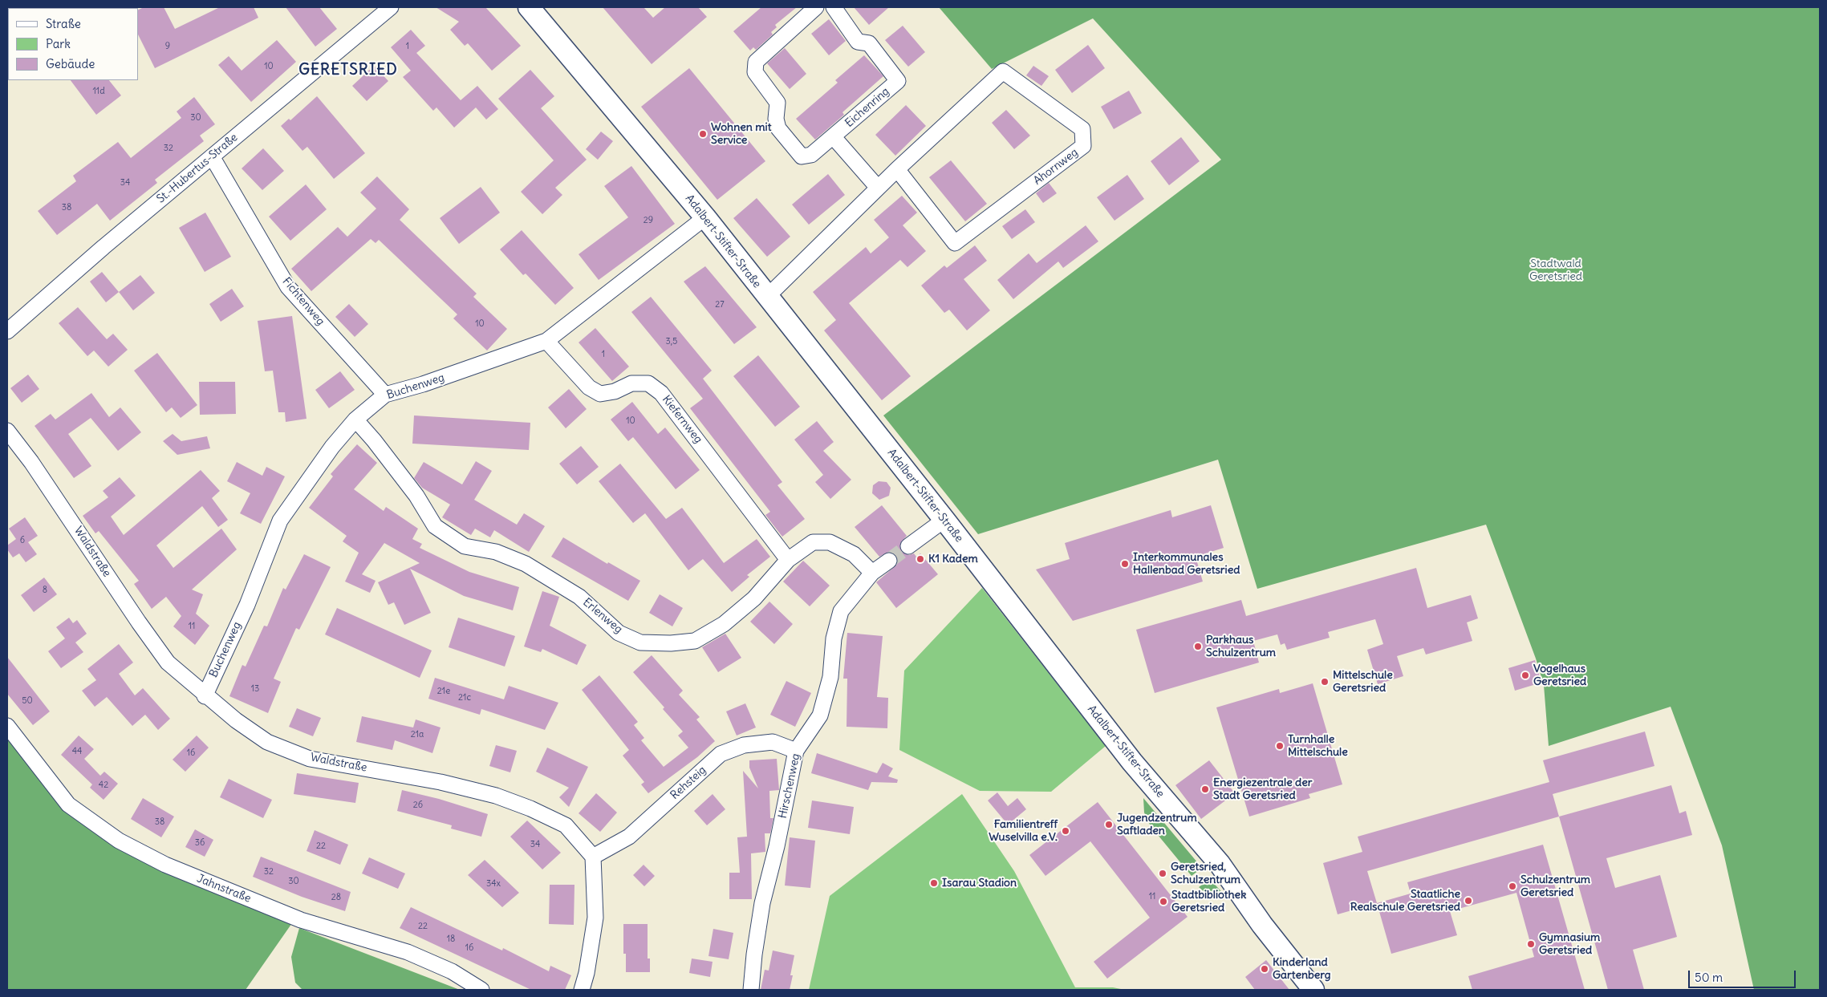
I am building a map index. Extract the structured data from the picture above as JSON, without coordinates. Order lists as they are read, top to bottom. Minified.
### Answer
{"streets":{"street":["Eichenring","Ahornweg","St.-Hubertus-Straße","Adalbert-Stifter-Straße","Fichtenweg","Buchenweg","Kiefernweg","Waldstraße","Erlenweg","Rehsteig","Hirschenweg","Jahnstraße"]},"crossings":[["Ahornweg","Adalbert-Stifter-Straße"],["St.-Hubertus-Straße","Fichtenweg"],["Adalbert-Stifter-Straße","Buchenweg"],["Fichtenweg","Buchenweg"],["Buchenweg","Kiefernweg"],["Buchenweg","Waldstraße"],["Buchenweg","Erlenweg"],["Kiefernweg","Erlenweg"],["Waldstraße","Rehsteig"],["Erlenweg","Hirschenweg"],["Rehsteig","Hirschenweg"]],"districts":["GERETSRIED"],"parks":["Stadtwald Geretsried"],"places":["Wohnen mit Service","K1 Kadem","Interkommunales Hallenbad Geretsried","Parkhaus Schulzentrum","Vogelhaus Geretsried","Mittelschule Geretsried","Turnhalle Mittelschule","Energiezentrale der Stadt Geretsried","Jugendzentrum Saftladen","Familientreff Wuselvilla e.V.","Geretsried, Schulzentrum","Isarau Stadion","Schulzentrum Geretsried","Staatliche Realschule Geretsried","Stadtbibliothek Geretsried","Gymnasium Geretsried","Kinderland Gartenberg"],"house_numbers":["9","1","10","11d","30","32","34","38","29","27","10","3,5","1","10","6","8","11","13","21e","21c","50","21a","44","16","42","26","38","36","34","22","32","30","34x","11","28","22","18","16"],"legend":["Straße","Park","Gebäude"],"scale_bar":"50 m"}
